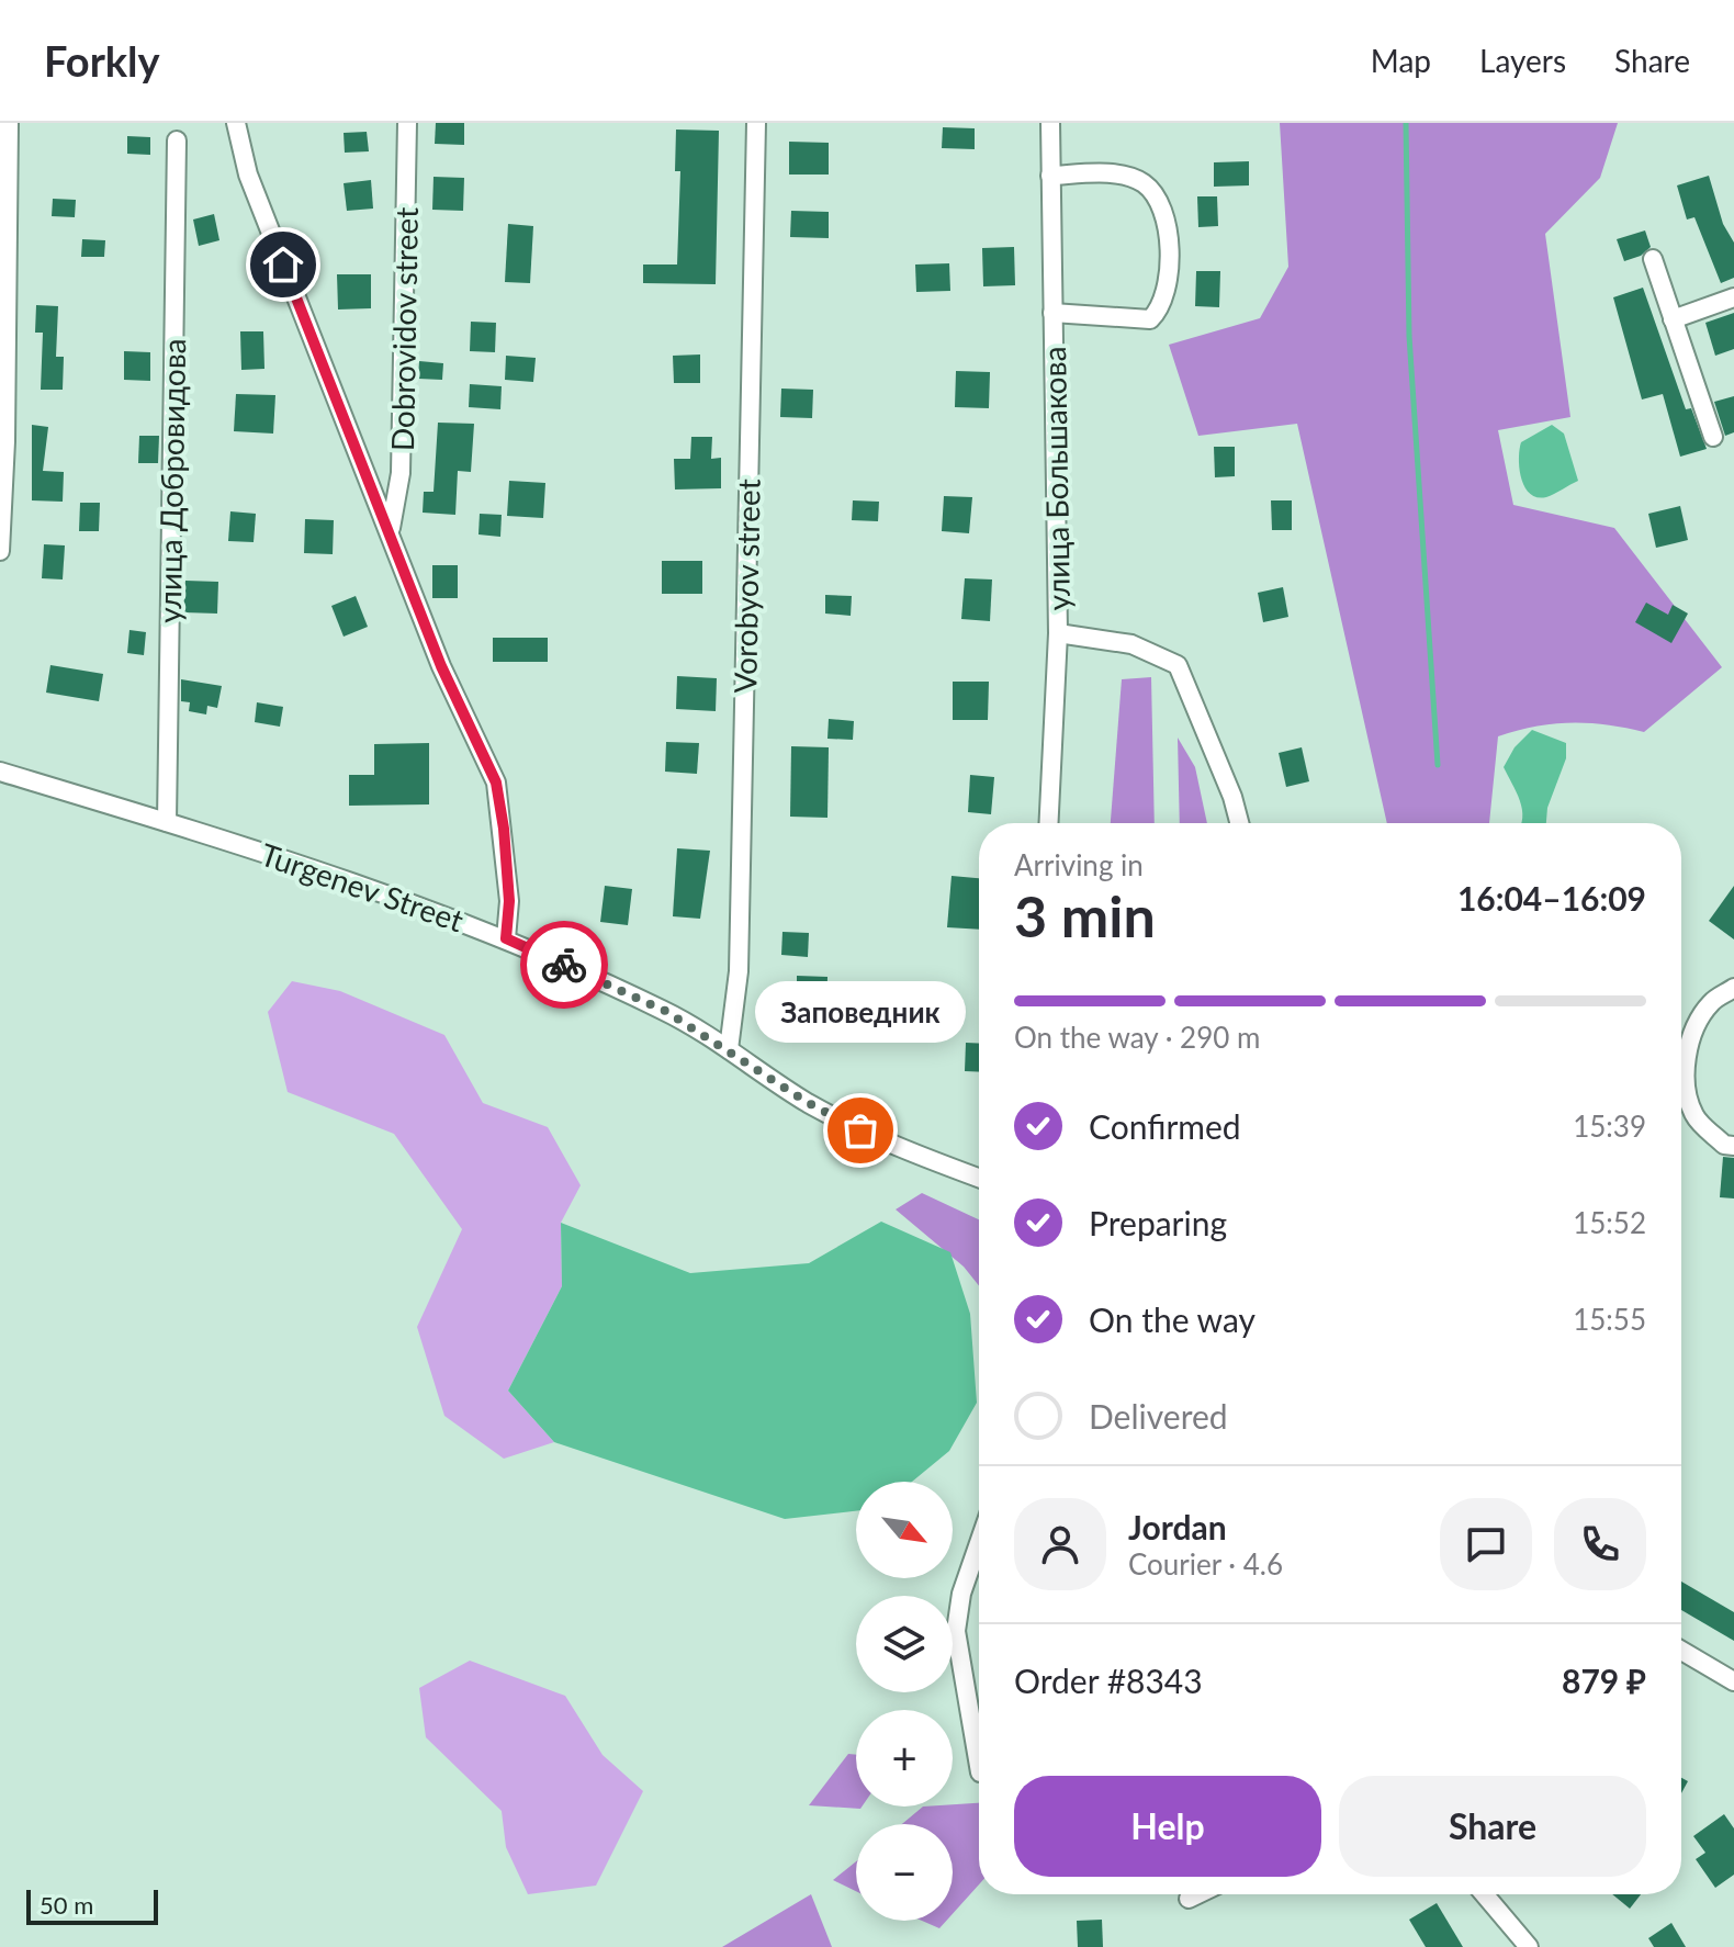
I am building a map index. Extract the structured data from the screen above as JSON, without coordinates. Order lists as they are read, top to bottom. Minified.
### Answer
{"streets":{"street":["Dobrovidov street","улица Большакова","улица Добровидова","Vorobyov street","Turgenev Street"]},"crossings":[["Dobrovidov street","Turgenev Street"],["улица Добровидова","Turgenev Street"],["Vorobyov street","Turgenev Street"]],"places":["Заповедник"],"scale_bar":"50 m","north":"bottom right","page":{"header":"Forkly","nav":["Map","Layers","Share"],"heading":["3 min","Arriving in","16:04–16:09"],"panel":["Jordan","Courier · 4.6","Order #8343","879 ₽"],"bar":"On the way · 290 m","bubble":"Заповедник","list":[["Confirmed","15:39"],["Preparing","15:52"],["On the way","15:55"],"Delivered"],"map_buttons":["+","−"],"buttons":["Help","Share"],"scale":"50 m"}}
